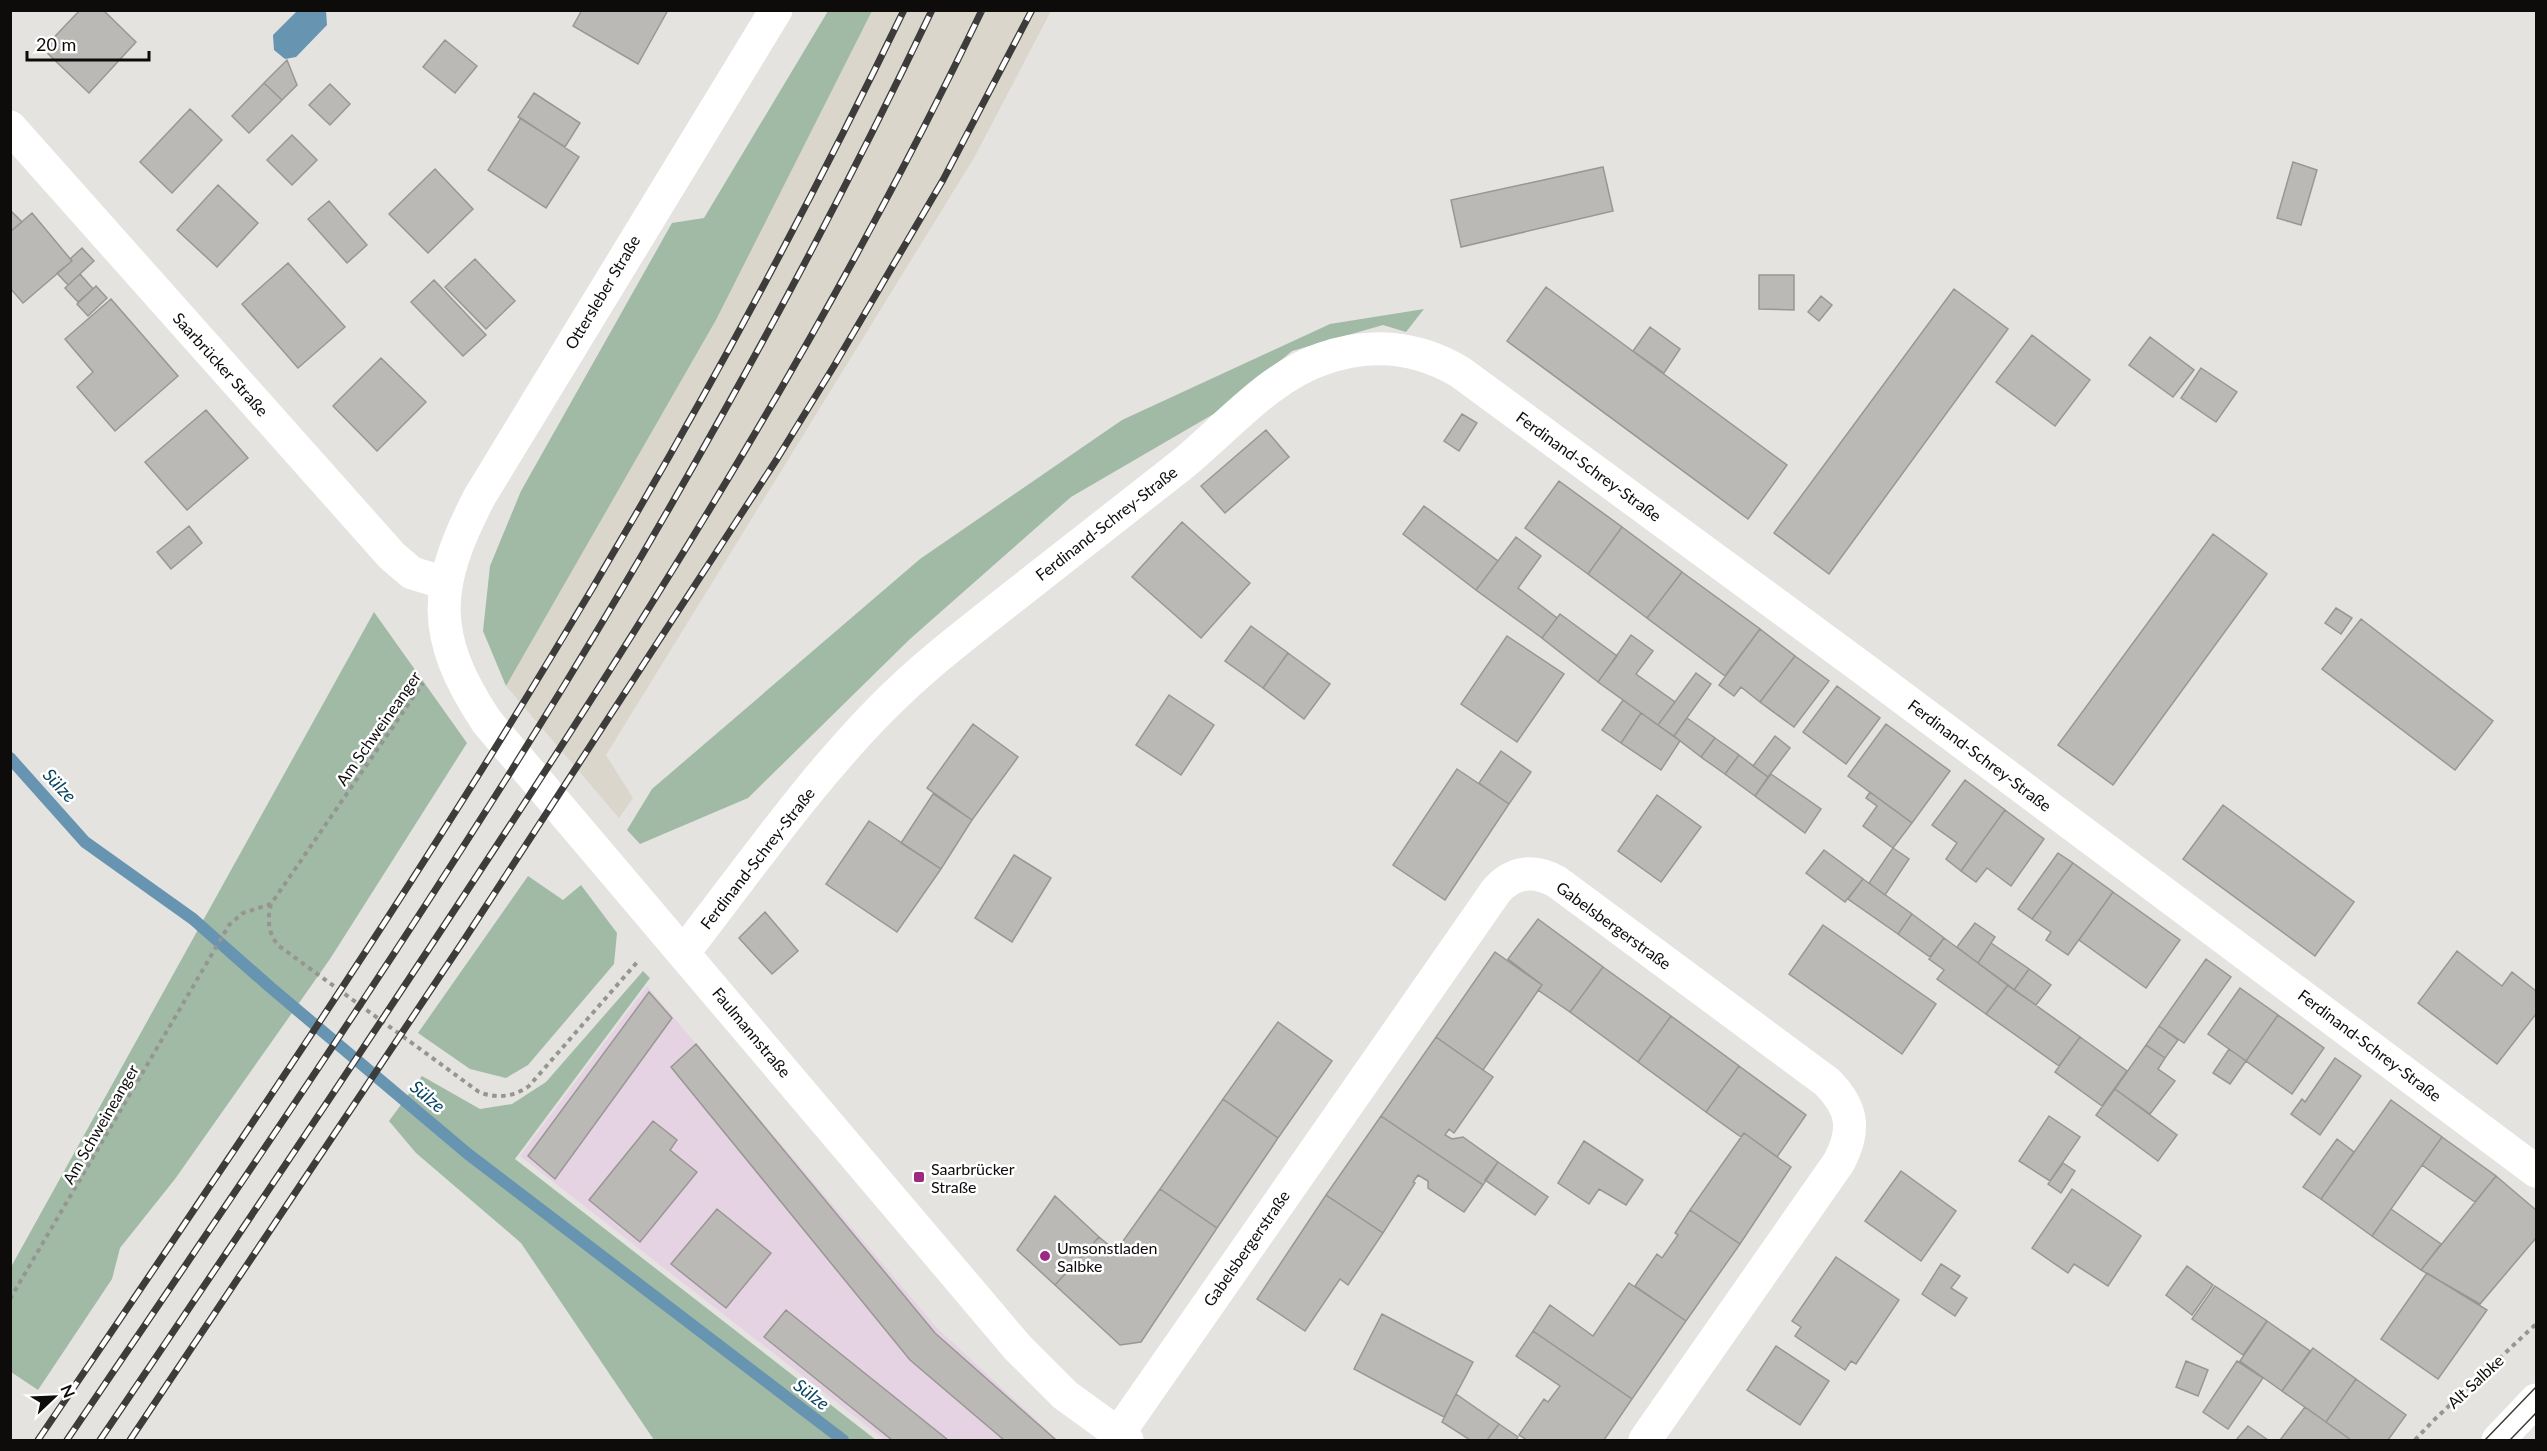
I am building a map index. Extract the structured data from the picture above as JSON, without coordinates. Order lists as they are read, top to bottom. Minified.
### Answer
{"streets":{"street":["Ottersleber Straße","Saarbrücker Straße","Ferdinand-Schrey-Straße","Gabelsbergerstraße","Faulmannstraße"],"path":["Am Schweineanger","Alt Salbke"]},"crossings":[["Ottersleber Straße","Saarbrücker Straße"],["Ottersleber Straße","Faulmannstraße"],["Saarbrücker Straße","Faulmannstraße"],["Ferdinand-Schrey-Straße","Faulmannstraße"],["Am Schweineanger","Faulmannstraße"],["Gabelsbergerstraße","Faulmannstraße"]],"water":["Sülze"],"places":{"transit":["Saarbrücker Straße"],"other":["Umsonstladen Salbke"]},"scale_bar":"20 m","north":"top right"}
